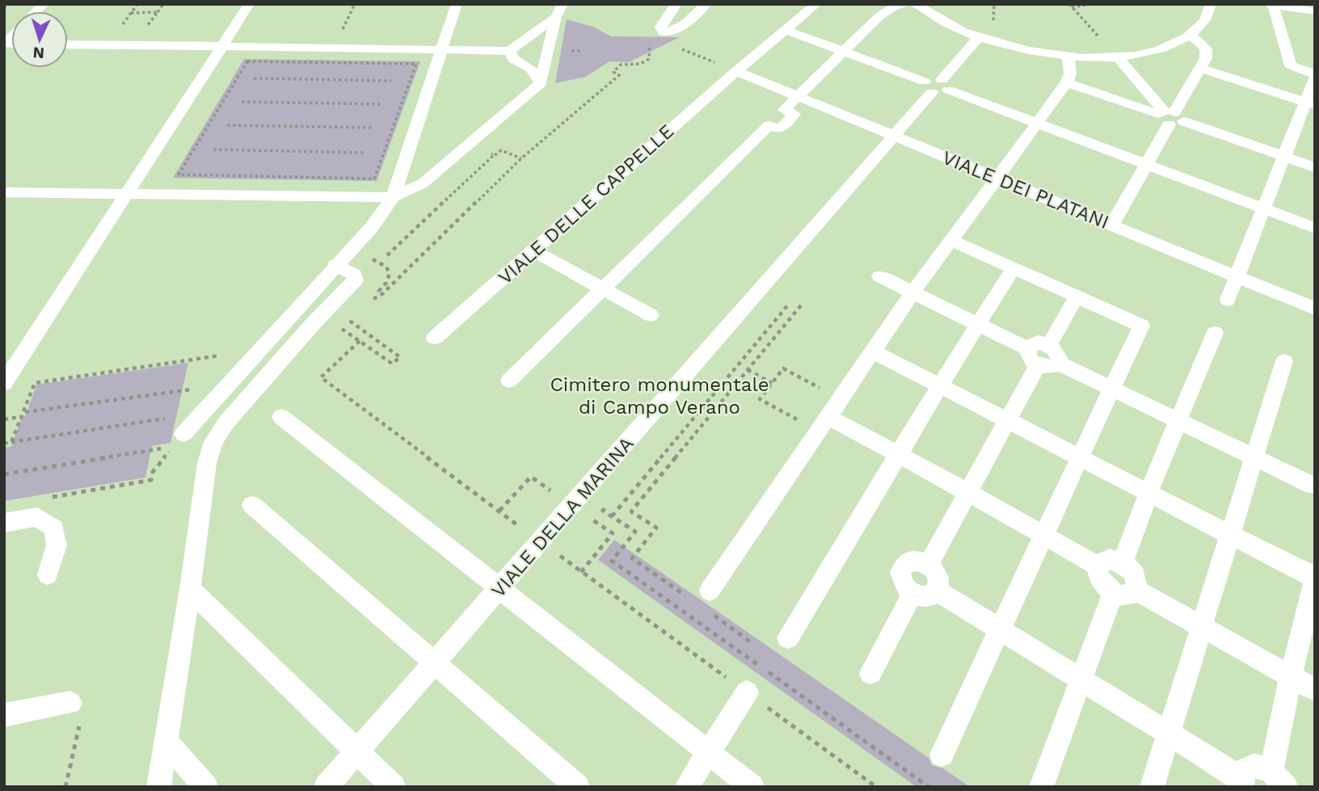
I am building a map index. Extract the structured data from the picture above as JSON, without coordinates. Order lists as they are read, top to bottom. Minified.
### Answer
{"streets":{"lane":["VIALE DEI PLATANI","VIALE DELLE CAPPELLE","VIALE DELLA MARINA"]},"crossings":[["VIALE DEI PLATANI","VIALE DELLE CAPPELLE"],["VIALE DEI PLATANI","VIALE DELLA MARINA"]],"parks":["Cimitero monumentale di Campo Verano"],"north":"bottom"}
